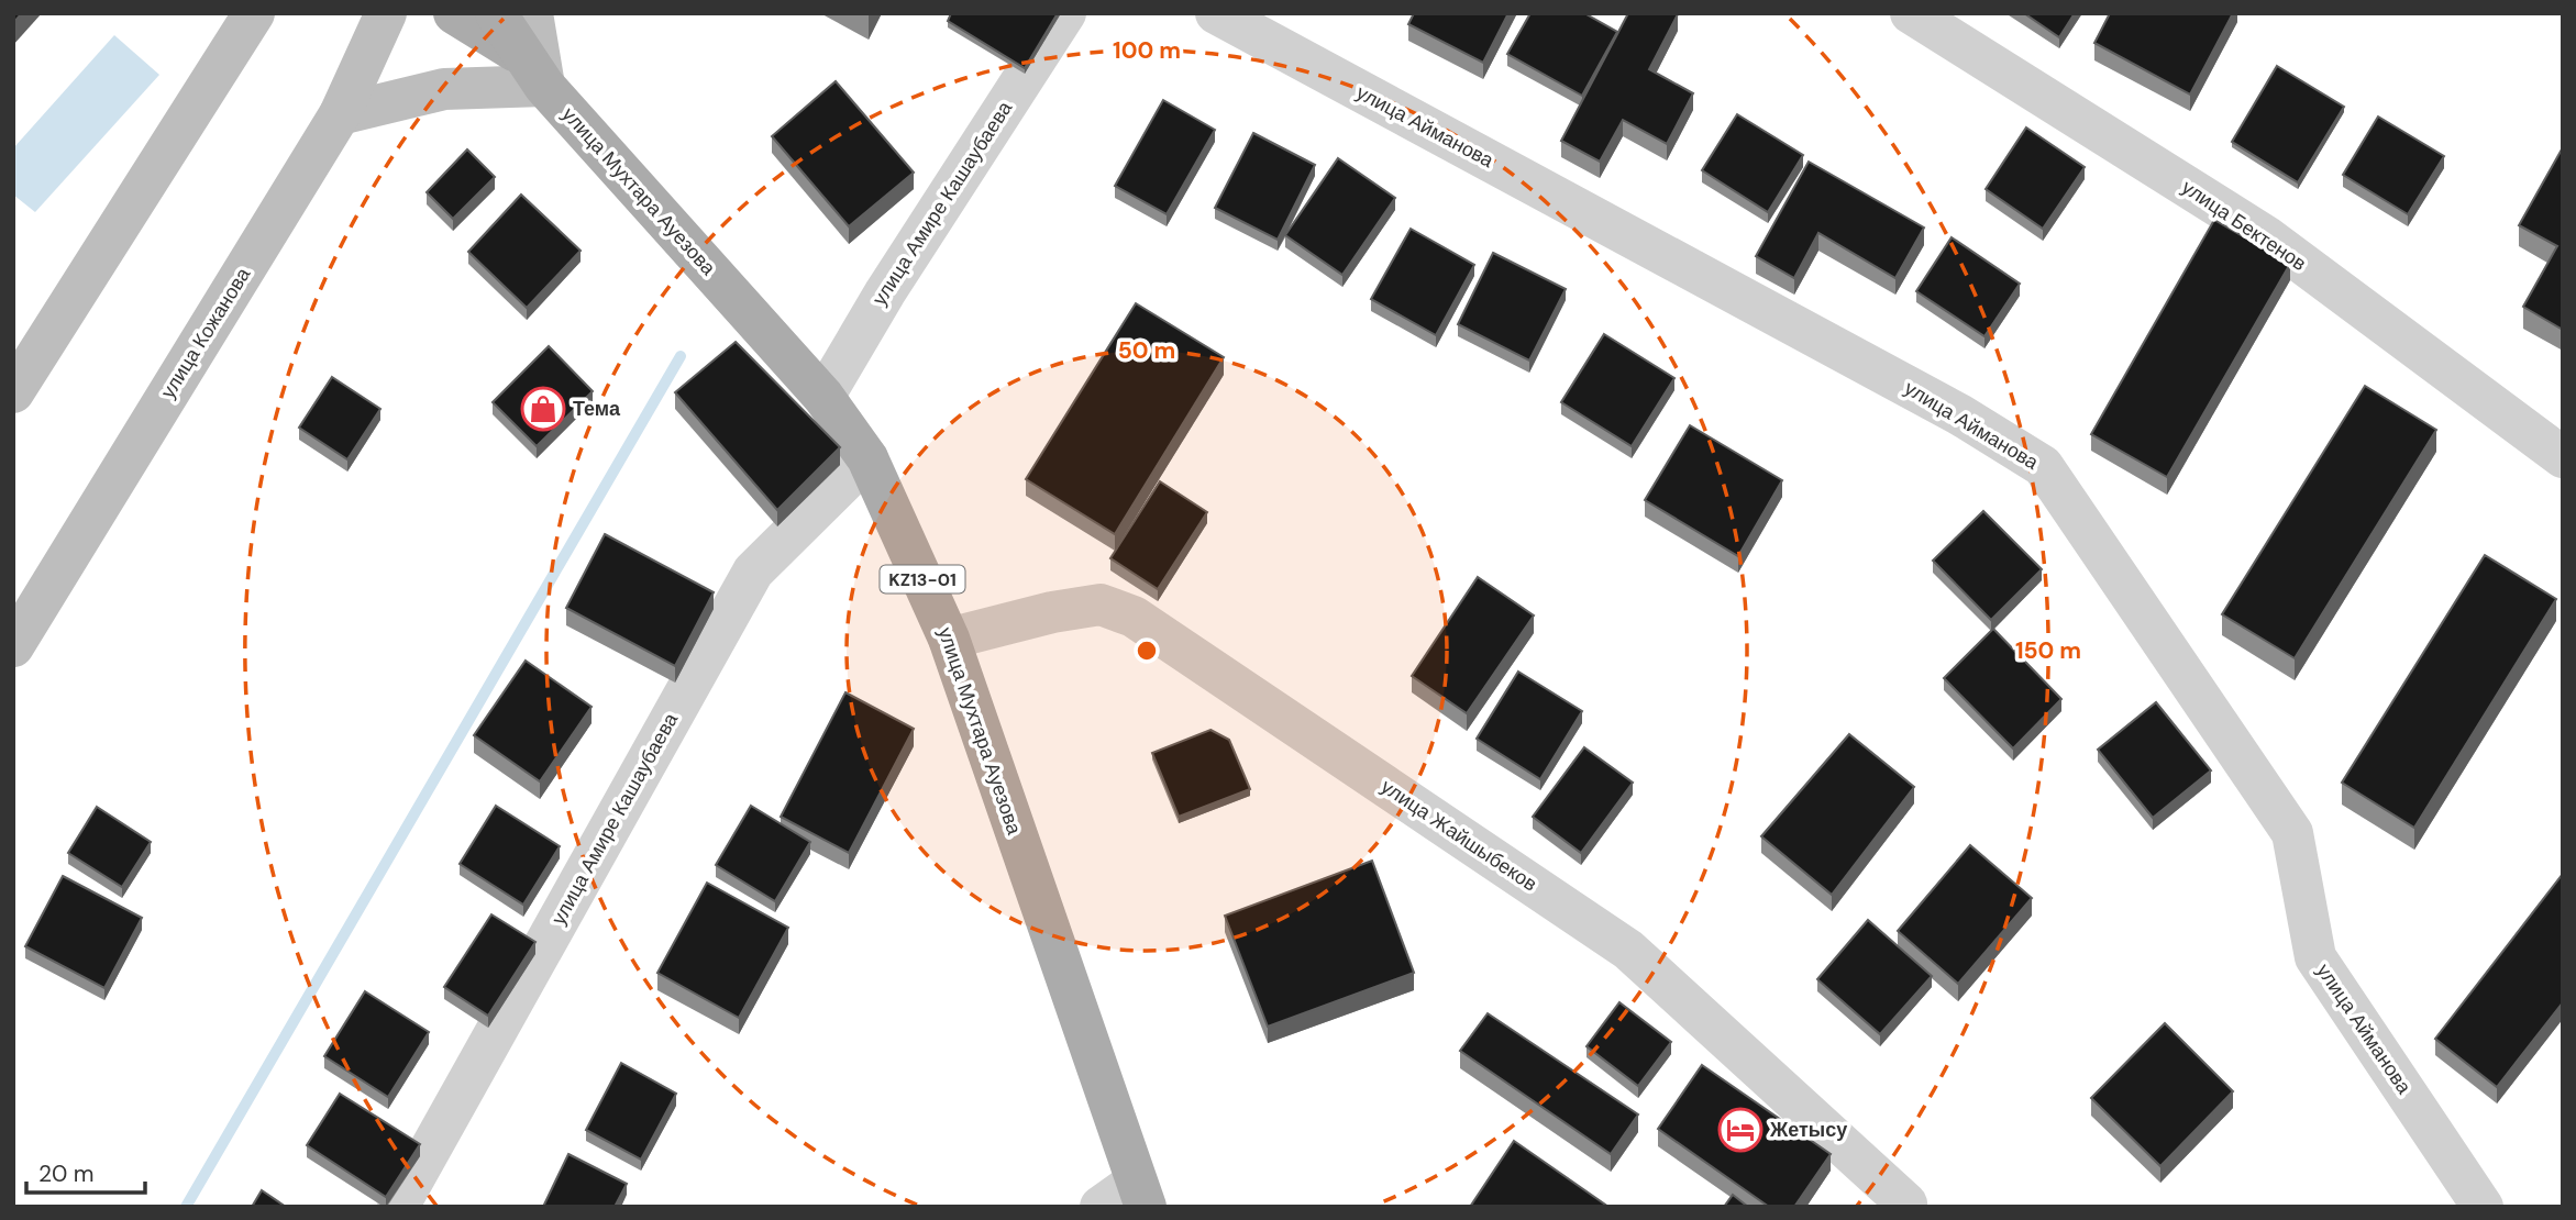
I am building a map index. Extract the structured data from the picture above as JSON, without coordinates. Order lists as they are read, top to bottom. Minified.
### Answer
{"streets":{"main road":["улица Мухтара Ауезова","KZ13-01"],"street":["улица Айманова","улица Амире Кашаубаева","улица Бектенов","улица Кожанова","улица Жайшыбеков"]},"crossings":[["улица Мухтара Ауезова","улица Амире Кашаубаева"],["улица Мухтара Ауезова","улица Жайшыбеков"]],"places":{"shop":["Тема"],"hotel":["Жетысу"]},"scale_bar":"20 m","rings":["100 m","50 m","150 m"]}
